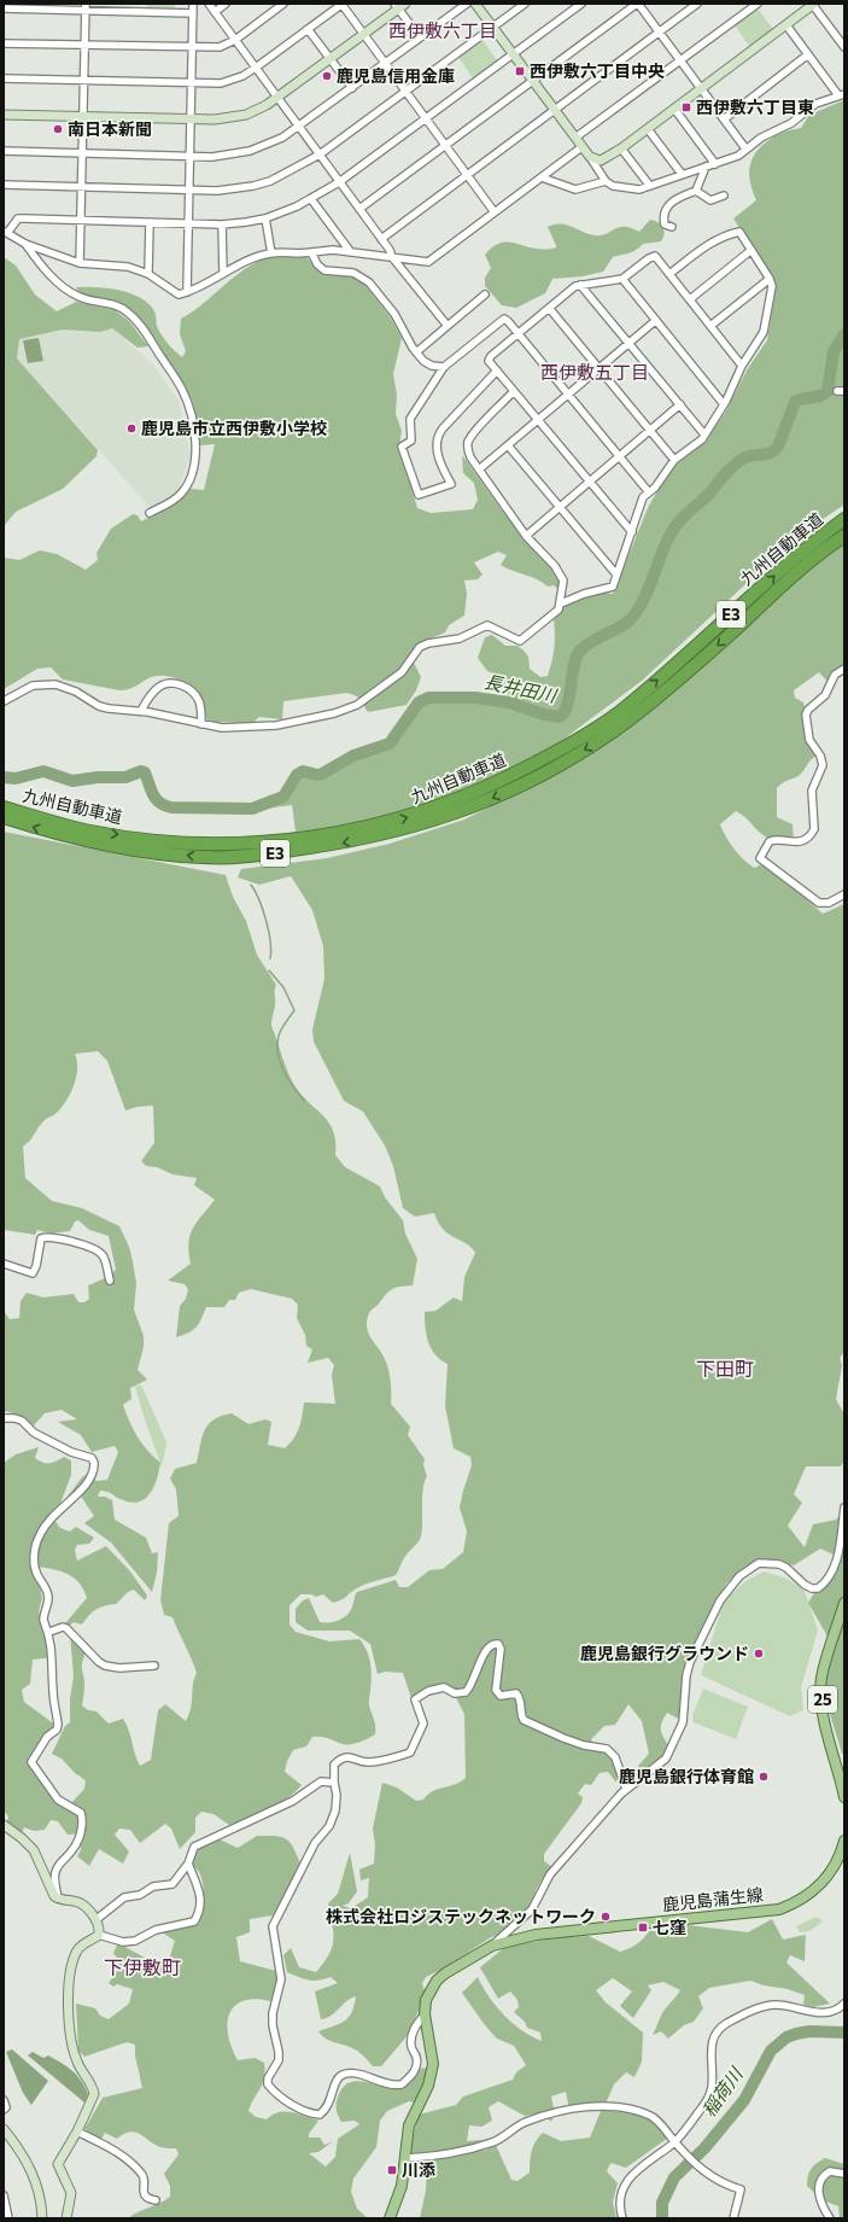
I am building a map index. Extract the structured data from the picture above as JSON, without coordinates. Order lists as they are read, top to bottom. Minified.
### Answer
{"streets":{"highway":["九州自動車道","E3"],"main road":["25","鹿児島蒲生線"]},"districts":["西伊敷六丁目","西伊敷五丁目","下田町","下伊敷町"],"water":["長井田川","稲荷川"],"places":{"transit":["西伊敷六丁目中央","西伊敷六丁目東","七窪","川添"],"other":["鹿児島信用金庫","南日本新聞","鹿児島市立西伊敷小学校","鹿児島銀行グラウンド","鹿児島銀行体育館","株式会社ロジステックネットワーク"]}}
